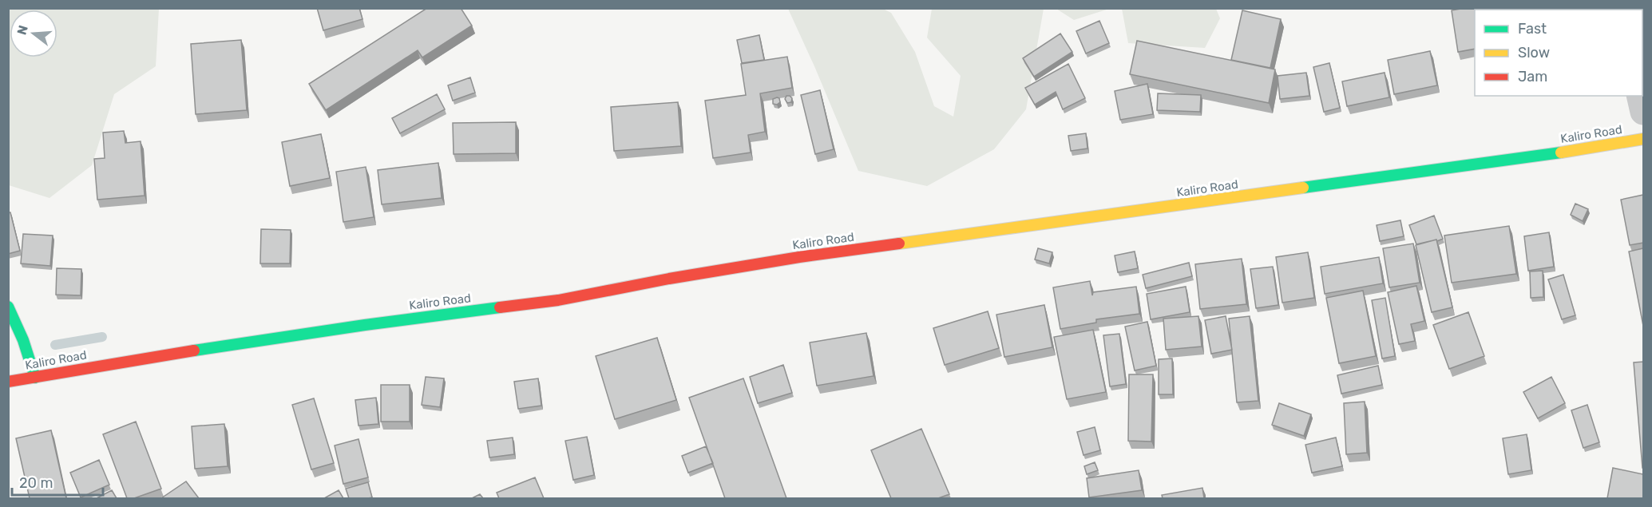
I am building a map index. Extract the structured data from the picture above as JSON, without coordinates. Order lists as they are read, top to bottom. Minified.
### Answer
{"streets":{"main road":["Kaliro Road"]},"legend":["Fast","Slow","Jam"],"scale_bar":"20 m","north":"left"}
